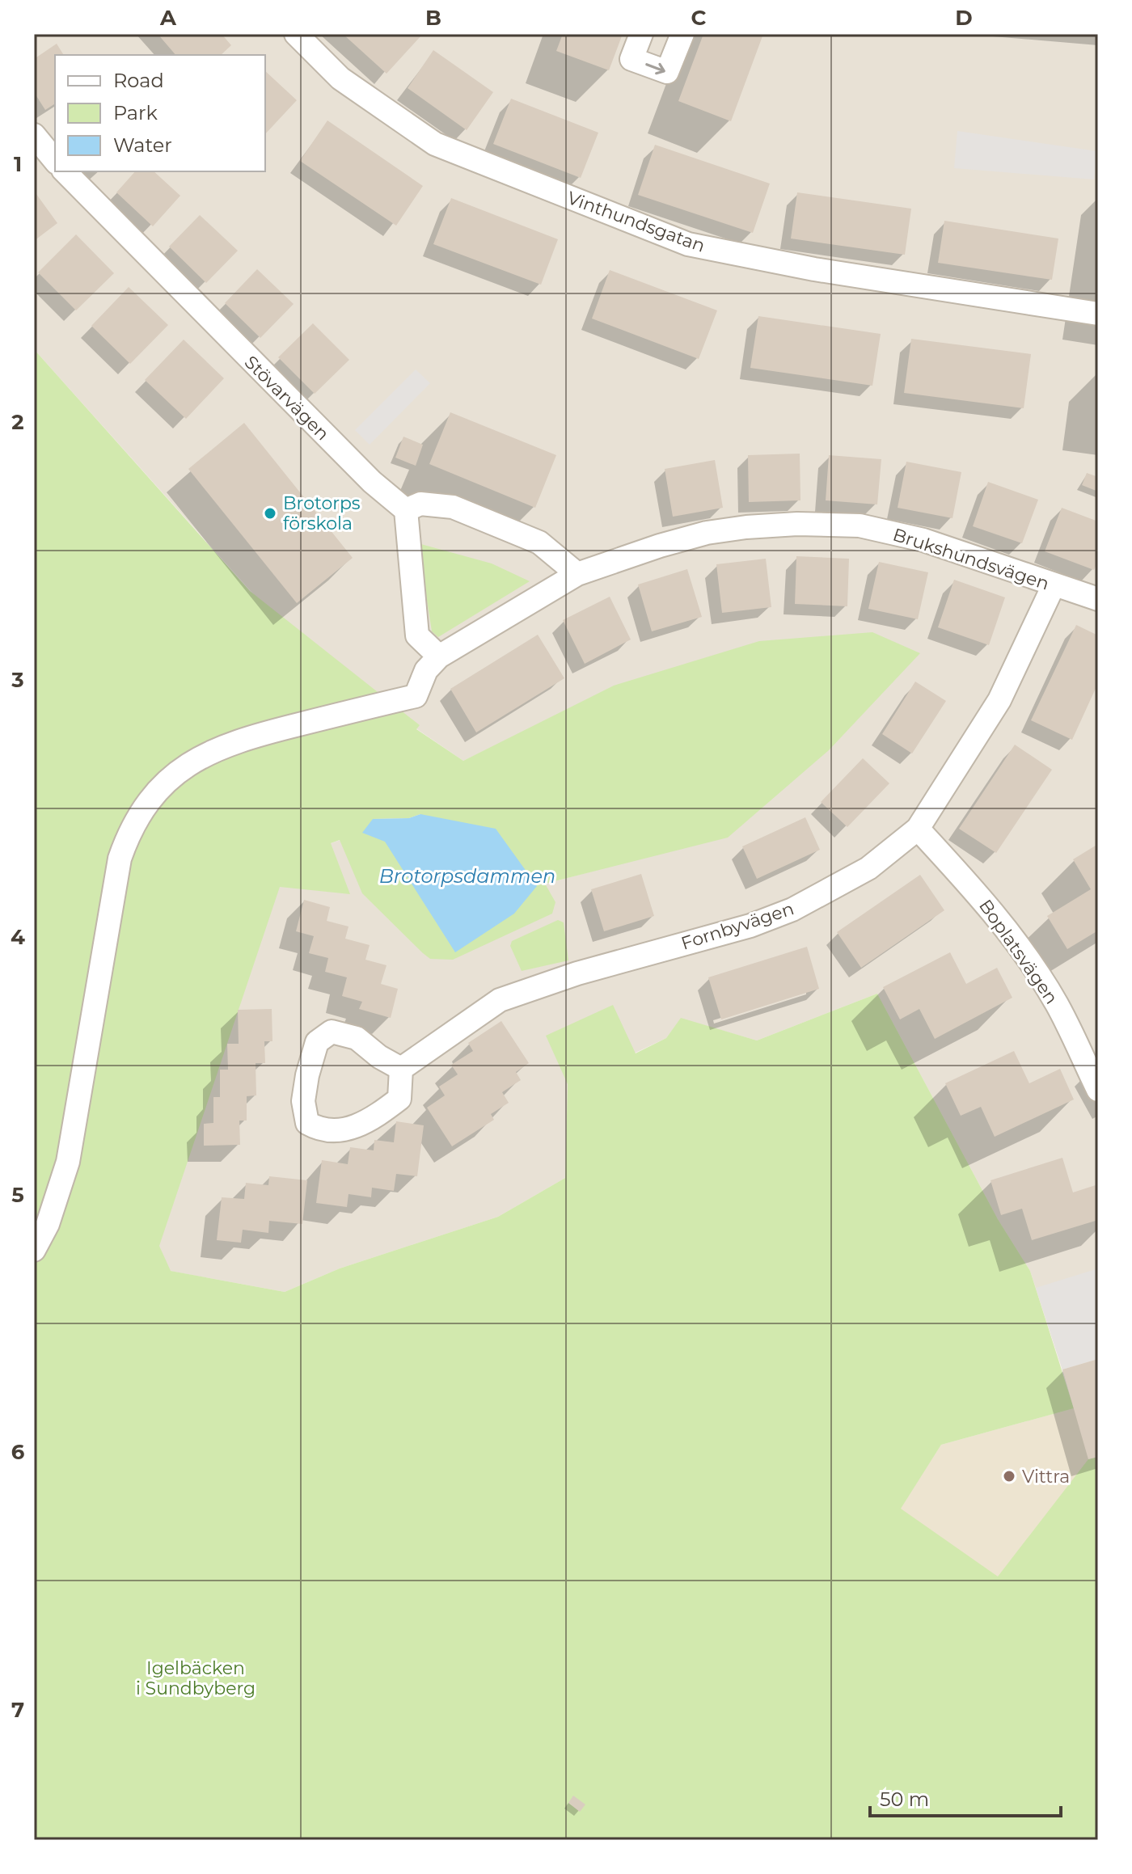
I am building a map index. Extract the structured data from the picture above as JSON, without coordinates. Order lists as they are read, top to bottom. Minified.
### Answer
{"streets":{"street":["Vinthundsgatan","Stövarvägen","Brukshundsvägen","Fornbyvägen","Boplatsvägen"]},"crossings":[["Brukshundsvägen","Fornbyvägen"],["Fornbyvägen","Boplatsvägen"]],"water":["Brotorpsdammen"],"parks":["Igelbäcken i Sundbyberg"],"places":["Brotorps förskola","Vittra"],"legend":["Road","Park","Water"],"scale_bar":"50 m","grid":{"columns":["A","B","C","D"],"rows":["1","2","3","4","5","6","7"]}}
